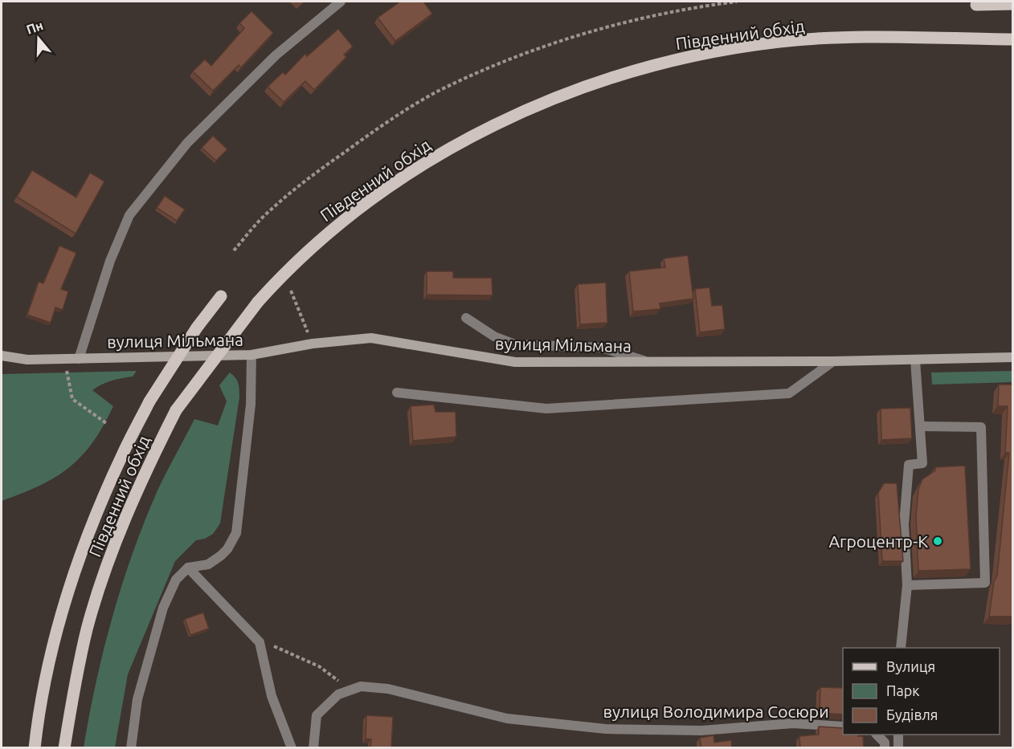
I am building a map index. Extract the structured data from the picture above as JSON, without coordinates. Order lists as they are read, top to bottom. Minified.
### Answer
{"streets":{"main road":["Південний обхід"],"street":["вулиця Мільмана","вулиця Володимира Сосюри"]},"places":["Агроцентр-К"],"legend":["Вулиця","Парк","Будівля"],"north":"top"}
